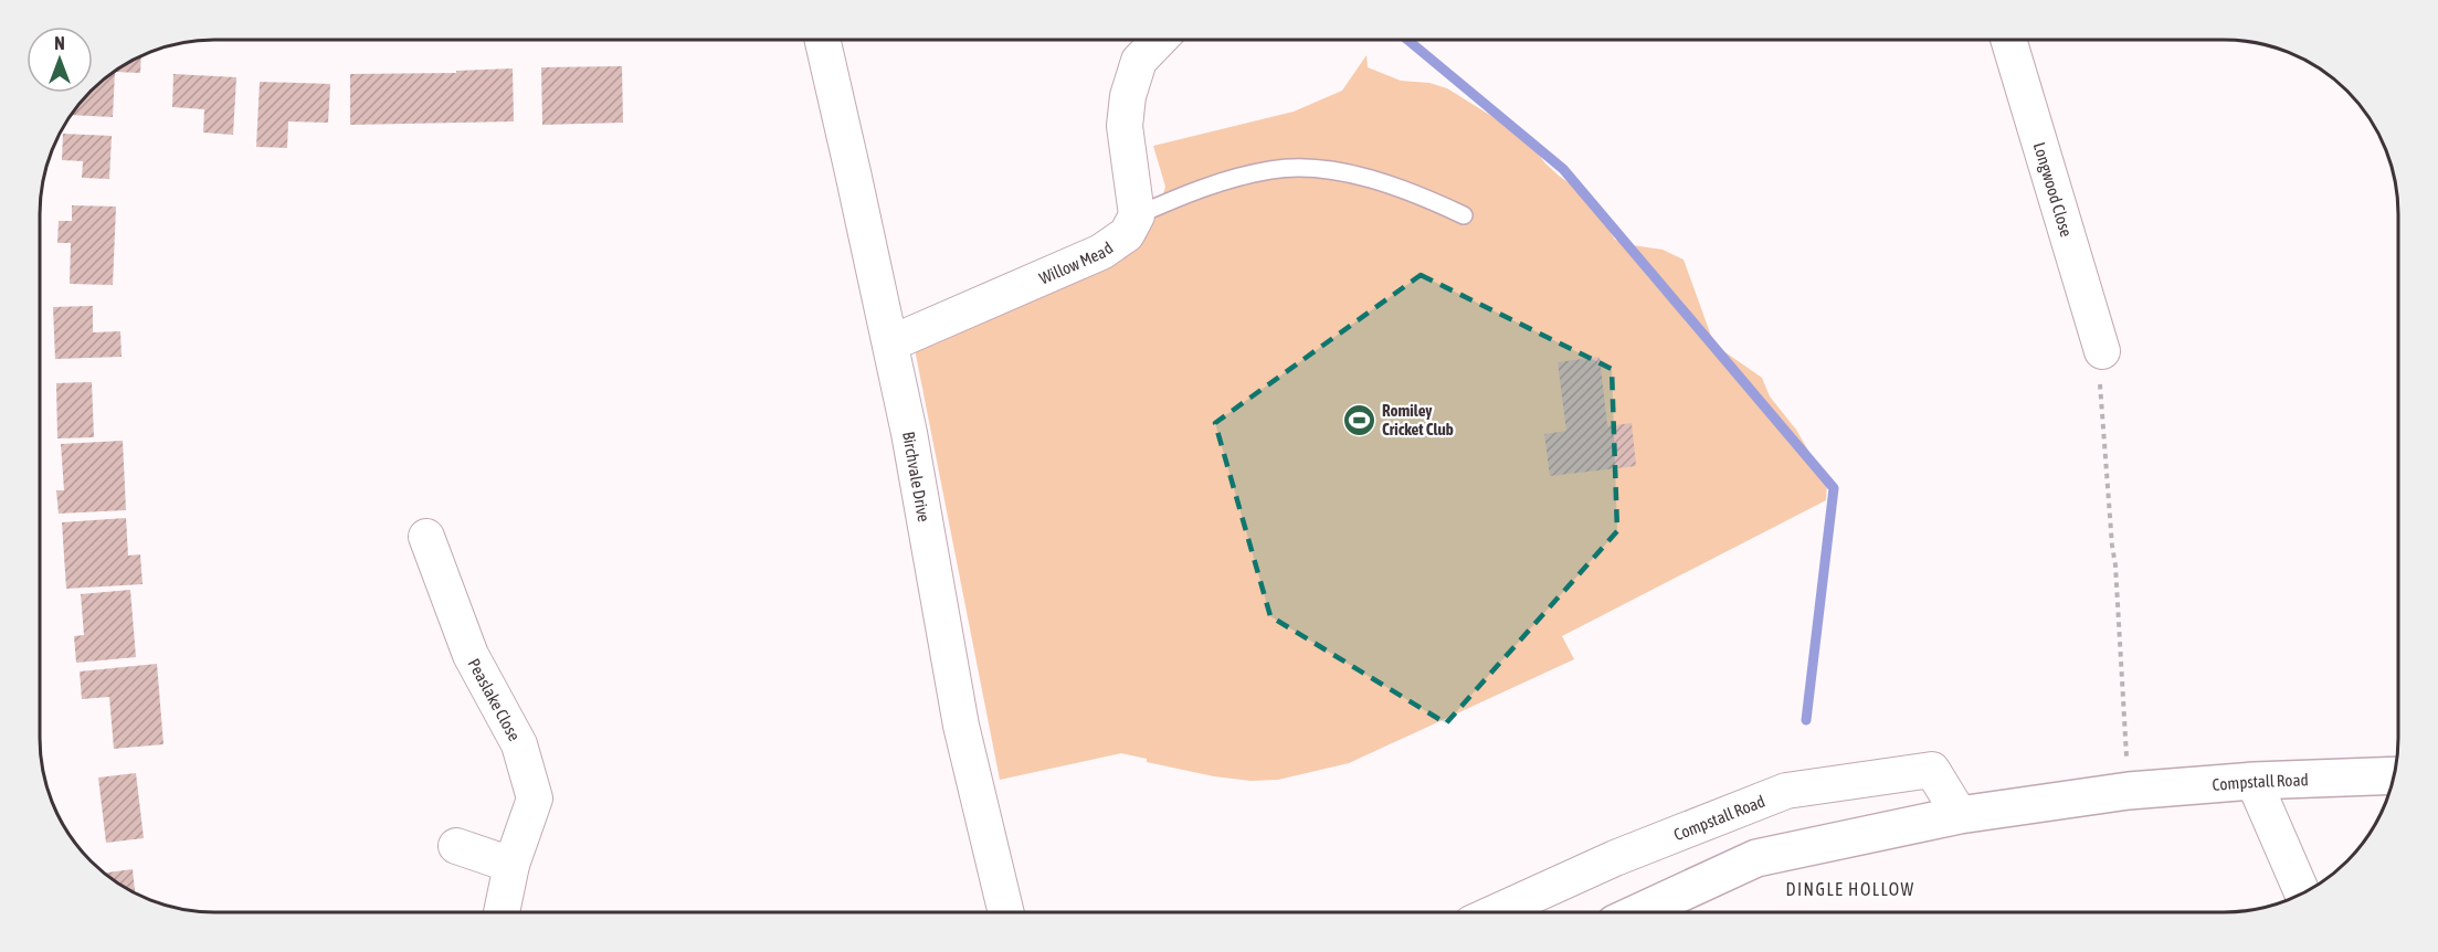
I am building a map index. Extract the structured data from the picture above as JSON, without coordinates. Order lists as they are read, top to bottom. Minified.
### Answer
{"streets":{"main road":["Compstall Road"],"street":["Longwood Close","Willow Mead","Birchvale Drive","Peaslake Close"]},"crossings":[["Willow Mead","Birchvale Drive"]],"districts":["DINGLE HOLLOW"],"places":{"sports":["Romiley Cricket Club"]},"north":"top"}
